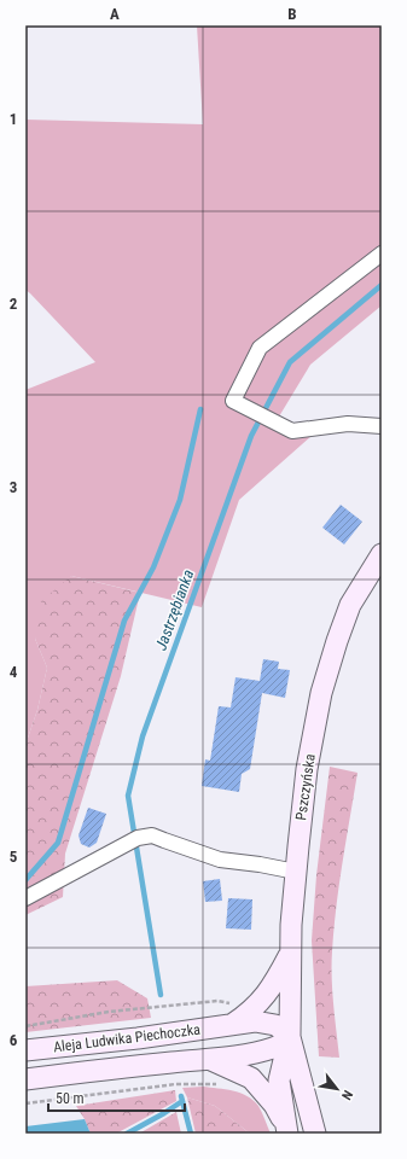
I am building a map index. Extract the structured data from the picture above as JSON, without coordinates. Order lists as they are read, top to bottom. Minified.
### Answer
{"streets":{"main road":["Pszczyńska","Aleja Ludwika Piechoczka"]},"crossings":[["Pszczyńska","Aleja Ludwika Piechoczka"]],"water":["Jastrzębianka"],"scale_bar":"50 m","north":"bottom right","grid":{"columns":["A","B"],"rows":["1","2","3","4","5","6"]}}
